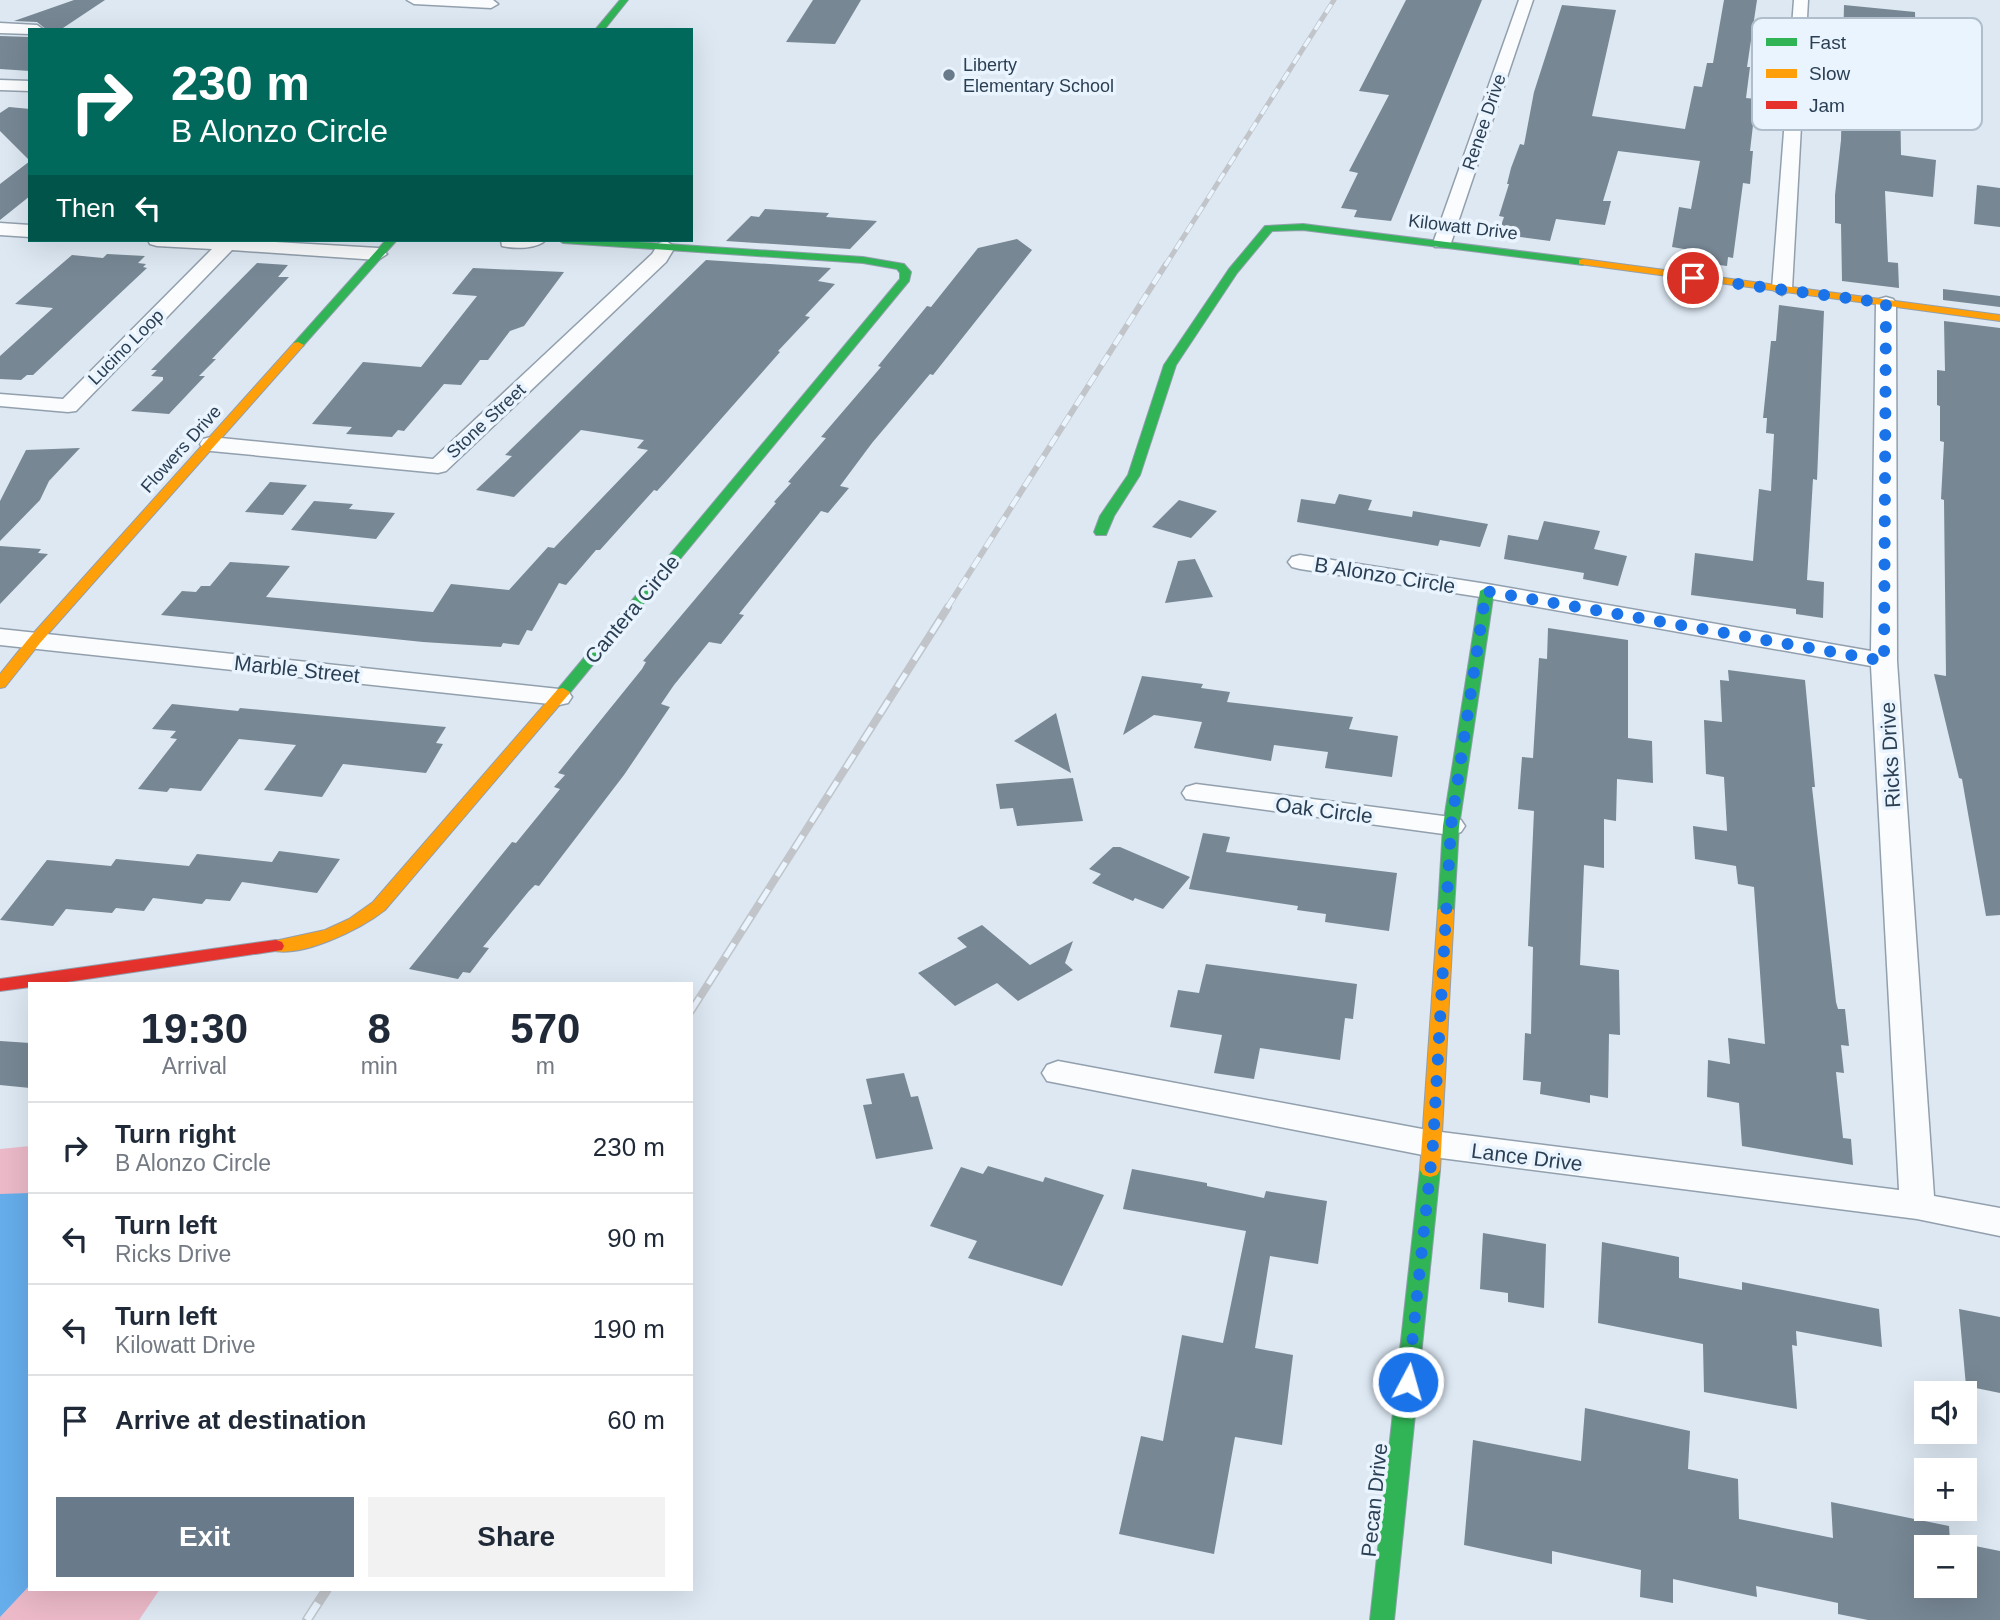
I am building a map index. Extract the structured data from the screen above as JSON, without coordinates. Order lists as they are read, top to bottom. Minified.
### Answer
{"streets":{"street":["Renee Drive","Kilowatt Drive","Lucino Loop","Stone Street","Flowers Drive","B Alonzo Circle","Cantera Circle","Marble Street","Ricks Drive","Oak Circle","Lance Drive","Pecan Drive"]},"crossings":[["Renee Drive","Kilowatt Drive"],["Kilowatt Drive","Ricks Drive"],["Stone Street","Flowers Drive"],["Stone Street","Cantera Circle"],["Flowers Drive","Marble Street"],["B Alonzo Circle","Ricks Drive"],["B Alonzo Circle","Pecan Drive"],["Cantera Circle","Marble Street"],["Ricks Drive","Lance Drive"],["Oak Circle","Pecan Drive"],["Lance Drive","Pecan Drive"]],"places":["Liberty Elementary School"],"legend":["Fast","Slow","Jam"],"page":{"turn":["230 m","B Alonzo Circle"],"then":"Then","eta":["19:30","Arrival","8","min","570","m"],"list":[{"name":"Turn right","note":"B Alonzo Circle","value":"230 m"},{"name":"Turn left","note":"Ricks Drive","value":"90 m"},{"name":"Turn left","note":"Kilowatt Drive","value":"190 m"},{"name":"Arrive at destination","value":"60 m"}],"map_buttons":["+","−"],"buttons":["Exit","Share"]}}
